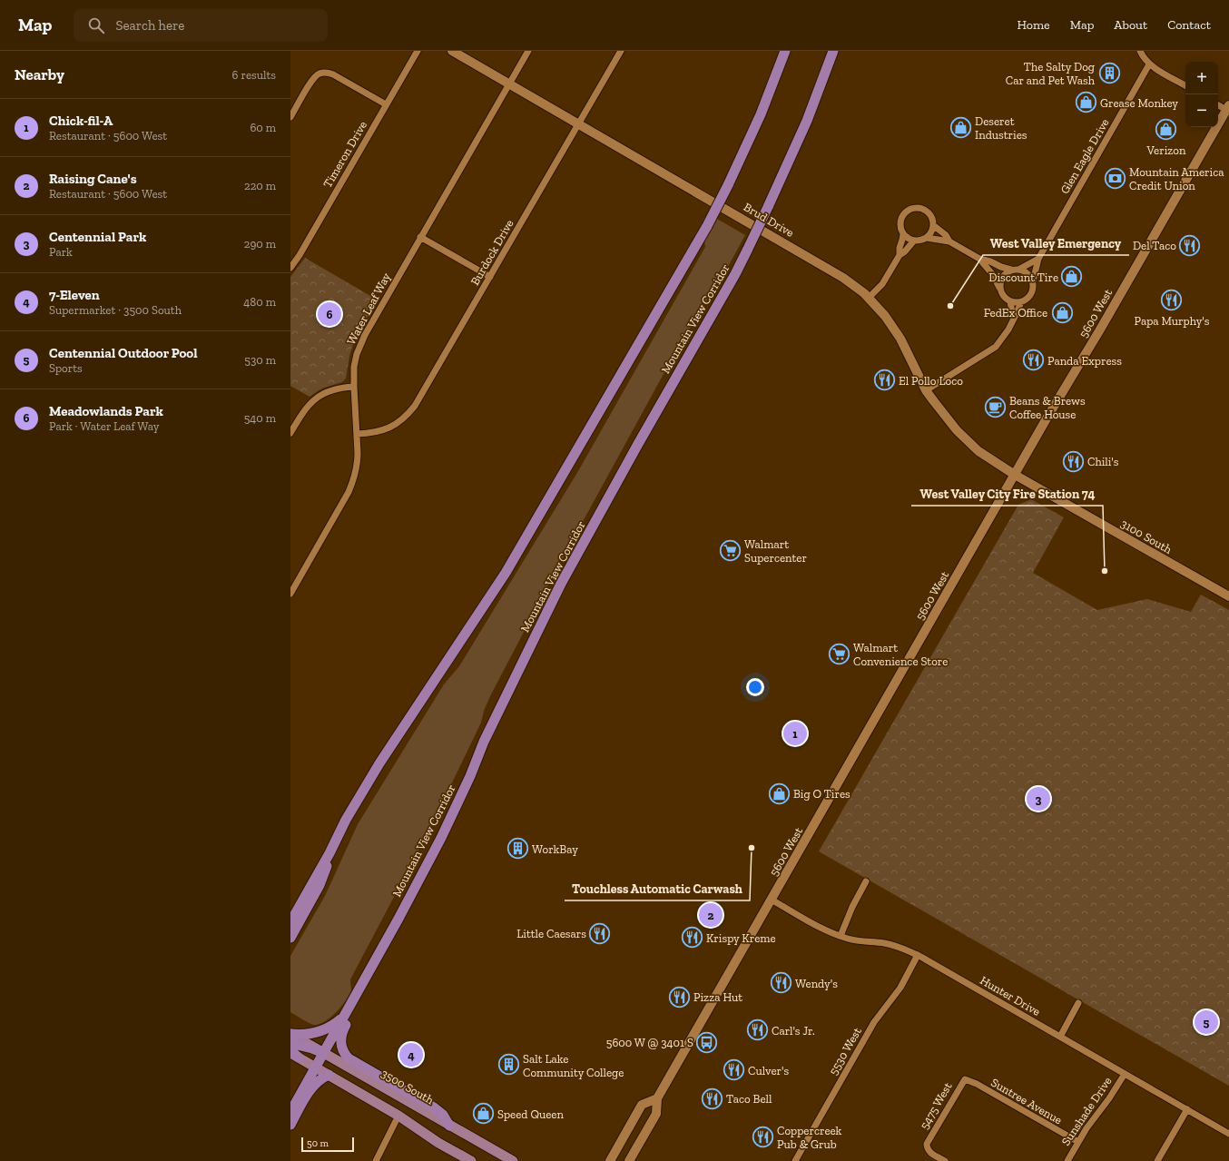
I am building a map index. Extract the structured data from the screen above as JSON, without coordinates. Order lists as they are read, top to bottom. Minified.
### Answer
{"streets":{"highway":["Mountain View Corridor"],"main road":["Brud Drive","5600 West","3100 South","3500 South"],"street":["Timeron Drive","Glen Eagle Drive","Burdock Drive","Water Leaf Way","Hunter Drive","5530 West","Suntree Avenue","5475 West","Sunshade Drive"]},"crossings":[["Brud Drive","Burdock Drive"],["Brud Drive","Water Leaf Way"],["Brud Drive","5600 West"],["Brud Drive","3100 South"],["Burdock Drive","Water Leaf Way"],["5600 West","3100 South"],["5600 West","Hunter Drive"],["Mountain View Corridor","3500 South"],["Hunter Drive","5530 West"],["Hunter Drive","Sunshade Drive"],["Suntree Avenue","5475 West"],["Suntree Avenue","Sunshade Drive"]],"places":{"building":["The Salty Dog Car and Pet Wash","WorkBay","Salt Lake Community College"],"shop":["Grease Monkey","Deseret Industries","Verizon","Discount Tire","FedEx Office","Big O Tires","Speed Queen"],"bank":["Mountain America Credit Union"],"restaurant":["Del Taco","Papa Murphy's","Panda Express","El Pollo Loco","Chili's","Little Caesars","Krispy Kreme","Wendy's","Pizza Hut","Carl's Jr.","Culver's","Taco Bell","Coppercreek Pub & Grub"],"other":["West Valley Emergency","West Valley City Fire Station 74","Touchless Automatic Carwash"],"cafe":["Beans & Brews Coffee House"],"supermarket":["Walmart Supercenter","Walmart Convenience Store"],"bus stop":["5600 W @ 3401 S"]},"scale_bar":"50 m","page":{"header":"Map","search":"Search here","nav":["Home","Map","About","Contact"],"heading":["Nearby","6 results"],"map_buttons":["+","−"],"list":[{"mark":"1","name":"Chick-fil-A","note":"Restaurant · 5600 West","value":"60 m"},{"mark":"2","name":"Raising Cane's","note":"Restaurant · 5600 West","value":"220 m"},{"mark":"3","name":"Centennial Park","note":"Park","value":"290 m"},{"mark":"4","name":"7-Eleven","note":"Supermarket · 3500 South","value":"480 m"},{"mark":"5","name":"Centennial Outdoor Pool","note":"Sports","value":"530 m"},{"mark":"6","name":"Meadowlands Park","note":"Park · Water Leaf Way","value":"540 m"}],"pins":["6","1","3","2","5","4"],"scale":"50 m"}}
